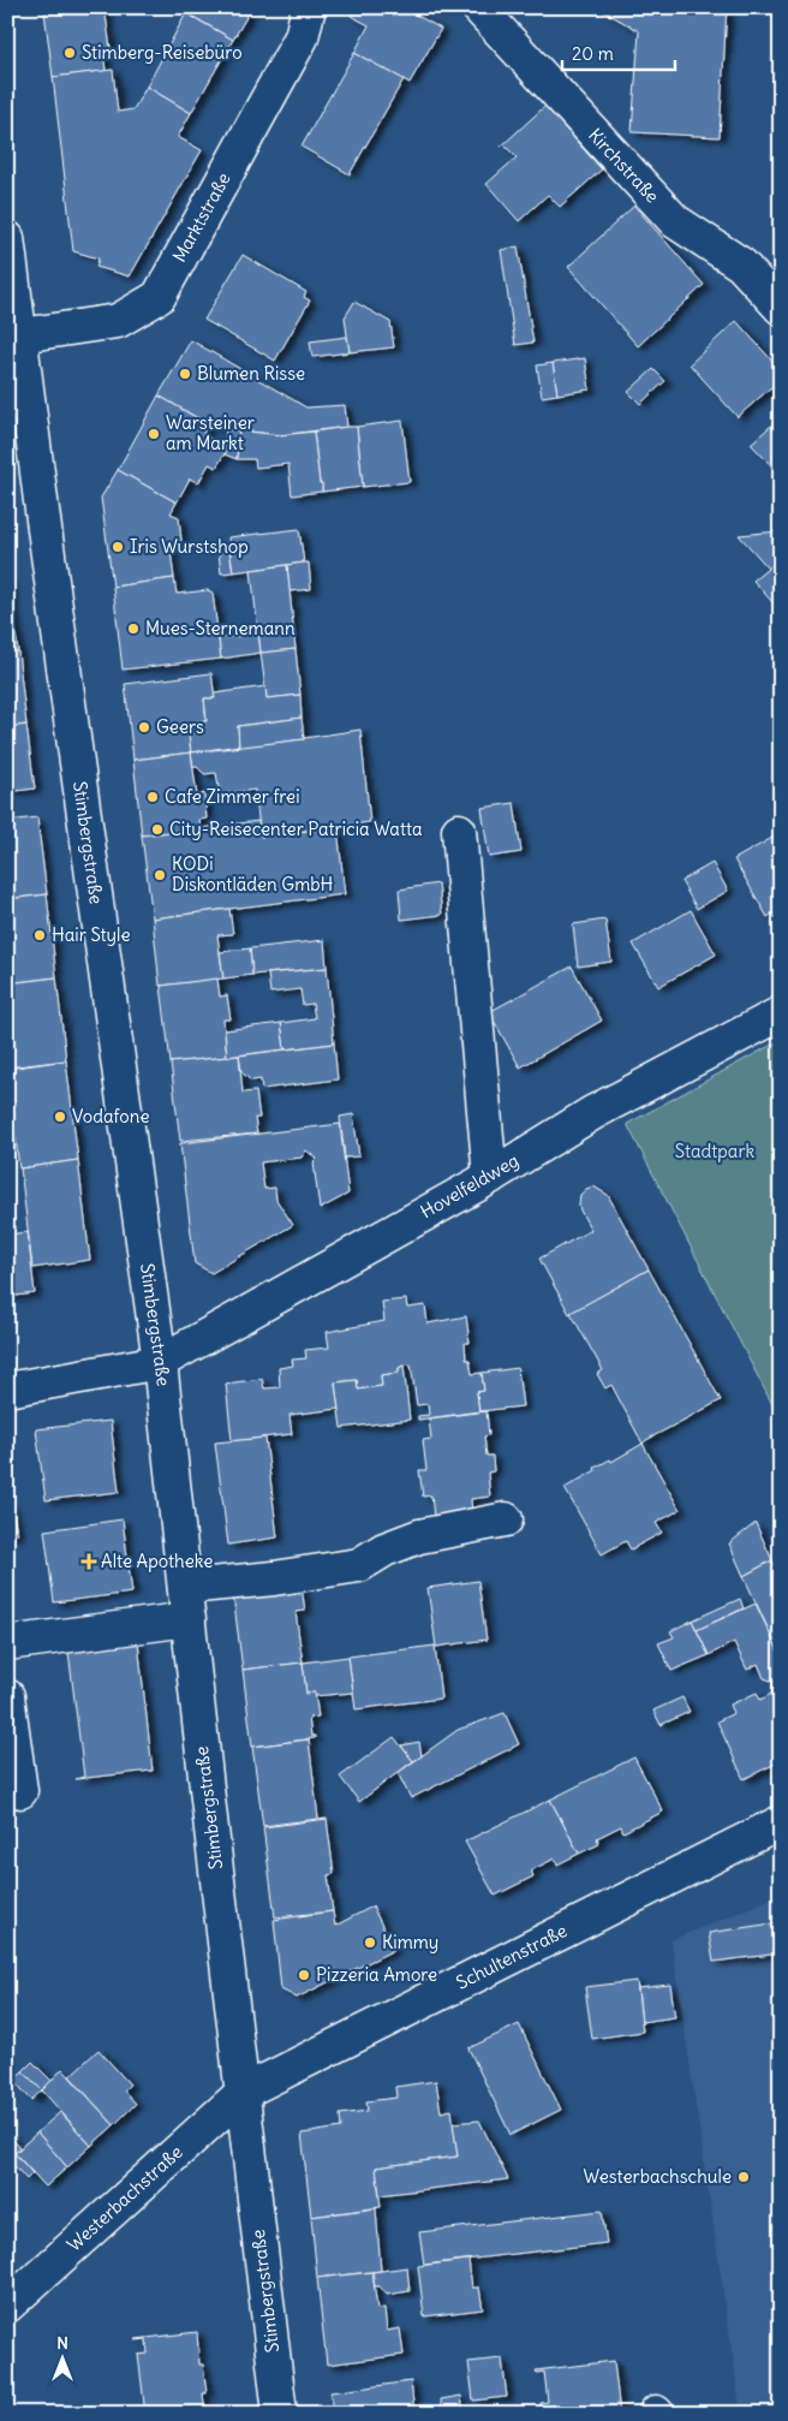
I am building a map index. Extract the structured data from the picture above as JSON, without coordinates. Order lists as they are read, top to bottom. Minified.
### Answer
{"streets":{"street":["Kirchstraße","Marktstraße","Stimbergstraße","Hovelfeldweg","Schultenstraße","Westerbachstraße"]},"crossings":[["Marktstraße","Stimbergstraße"],["Stimbergstraße","Hovelfeldweg"],["Stimbergstraße","Schultenstraße"],["Stimbergstraße","Westerbachstraße"],["Schultenstraße","Westerbachstraße"]],"parks":["Stadtpark"],"places":{"other":["Stimberg-Reisebüro","Blumen Risse","Warsteiner am Markt","Iris Wurstshop","Mues-Sternemann","Geers","Cafe Zimmer frei","City-Reisecenter Patricia Watta","KODi Diskontläden GmbH","Hair Style","Vodafone","Kimmy","Pizzeria Amore","Westerbachschule"],"health":["Alte Apotheke"]},"scale_bar":"20 m","north":"top"}
